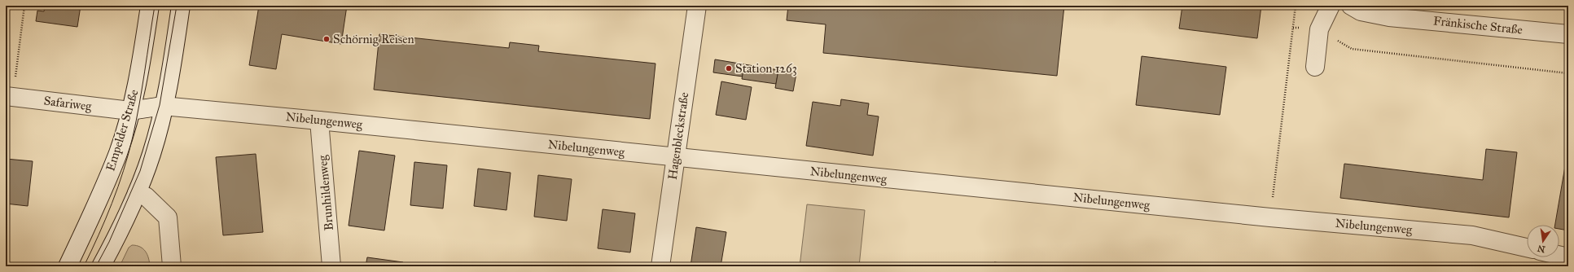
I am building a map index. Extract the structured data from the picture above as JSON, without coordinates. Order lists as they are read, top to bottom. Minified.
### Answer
{"streets":{"street":["Fränkische Straße","Safariweg","Nibelungenweg","Empelder Straße","Hagenbleckstraße","Brunhildenweg"]},"crossings":[["Safariweg","Nibelungenweg"],["Safariweg","Empelder Straße"],["Nibelungenweg","Hagenbleckstraße"],["Nibelungenweg","Brunhildenweg"]],"places":["Schörnig Reisen","Station 1263"],"north":"bottom"}
